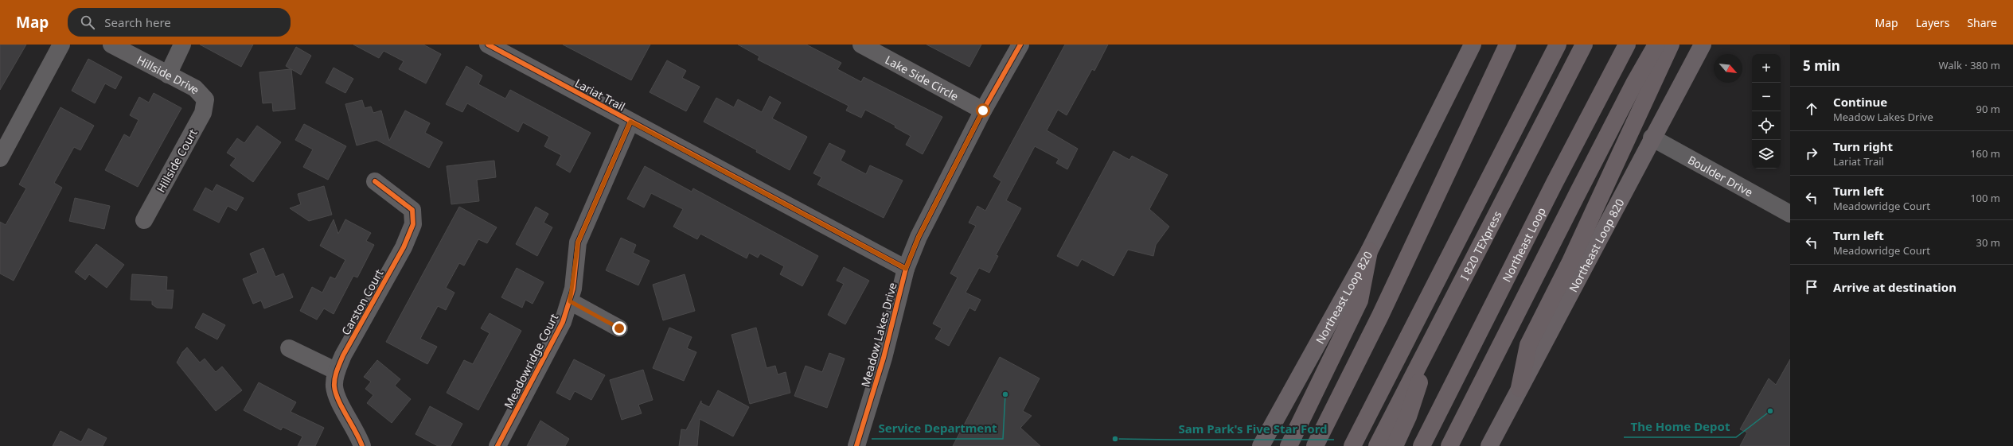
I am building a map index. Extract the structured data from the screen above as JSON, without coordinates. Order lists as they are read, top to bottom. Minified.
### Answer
{"streets":{"highway":["I 820 TEXpress","Northeast Loop"],"main road":["Northeast Loop 820"],"street":["Hillside Drive","Lake Side Circle","Lariat Trail","Hillside Court","Boulder Drive","Carston Court","Meadow Lakes Drive","Meadowridge Court"]},"crossings":[["Hillside Drive","Hillside Court"],["Lake Side Circle","Meadow Lakes Drive"],["Lariat Trail","Meadow Lakes Drive"],["Lariat Trail","Meadowridge Court"],["Boulder Drive","Northeast Loop 820"]],"places":["Service Department","The Home Depot","Sam Park's Five Star Ford"],"north":"bottom right","page":{"header":"Map","search":"Search here","nav":["Map","Layers","Share"],"heading":["5 min","Walk · 380 m"],"map_buttons":["+","−"],"list":[["Continue","Meadow Lakes Drive","90 m"],["Turn right","Lariat Trail","160 m"],["Turn left","Meadowridge Court","100 m"],["Turn left","Meadowridge Court","30 m"],"Arrive at destination"]}}
